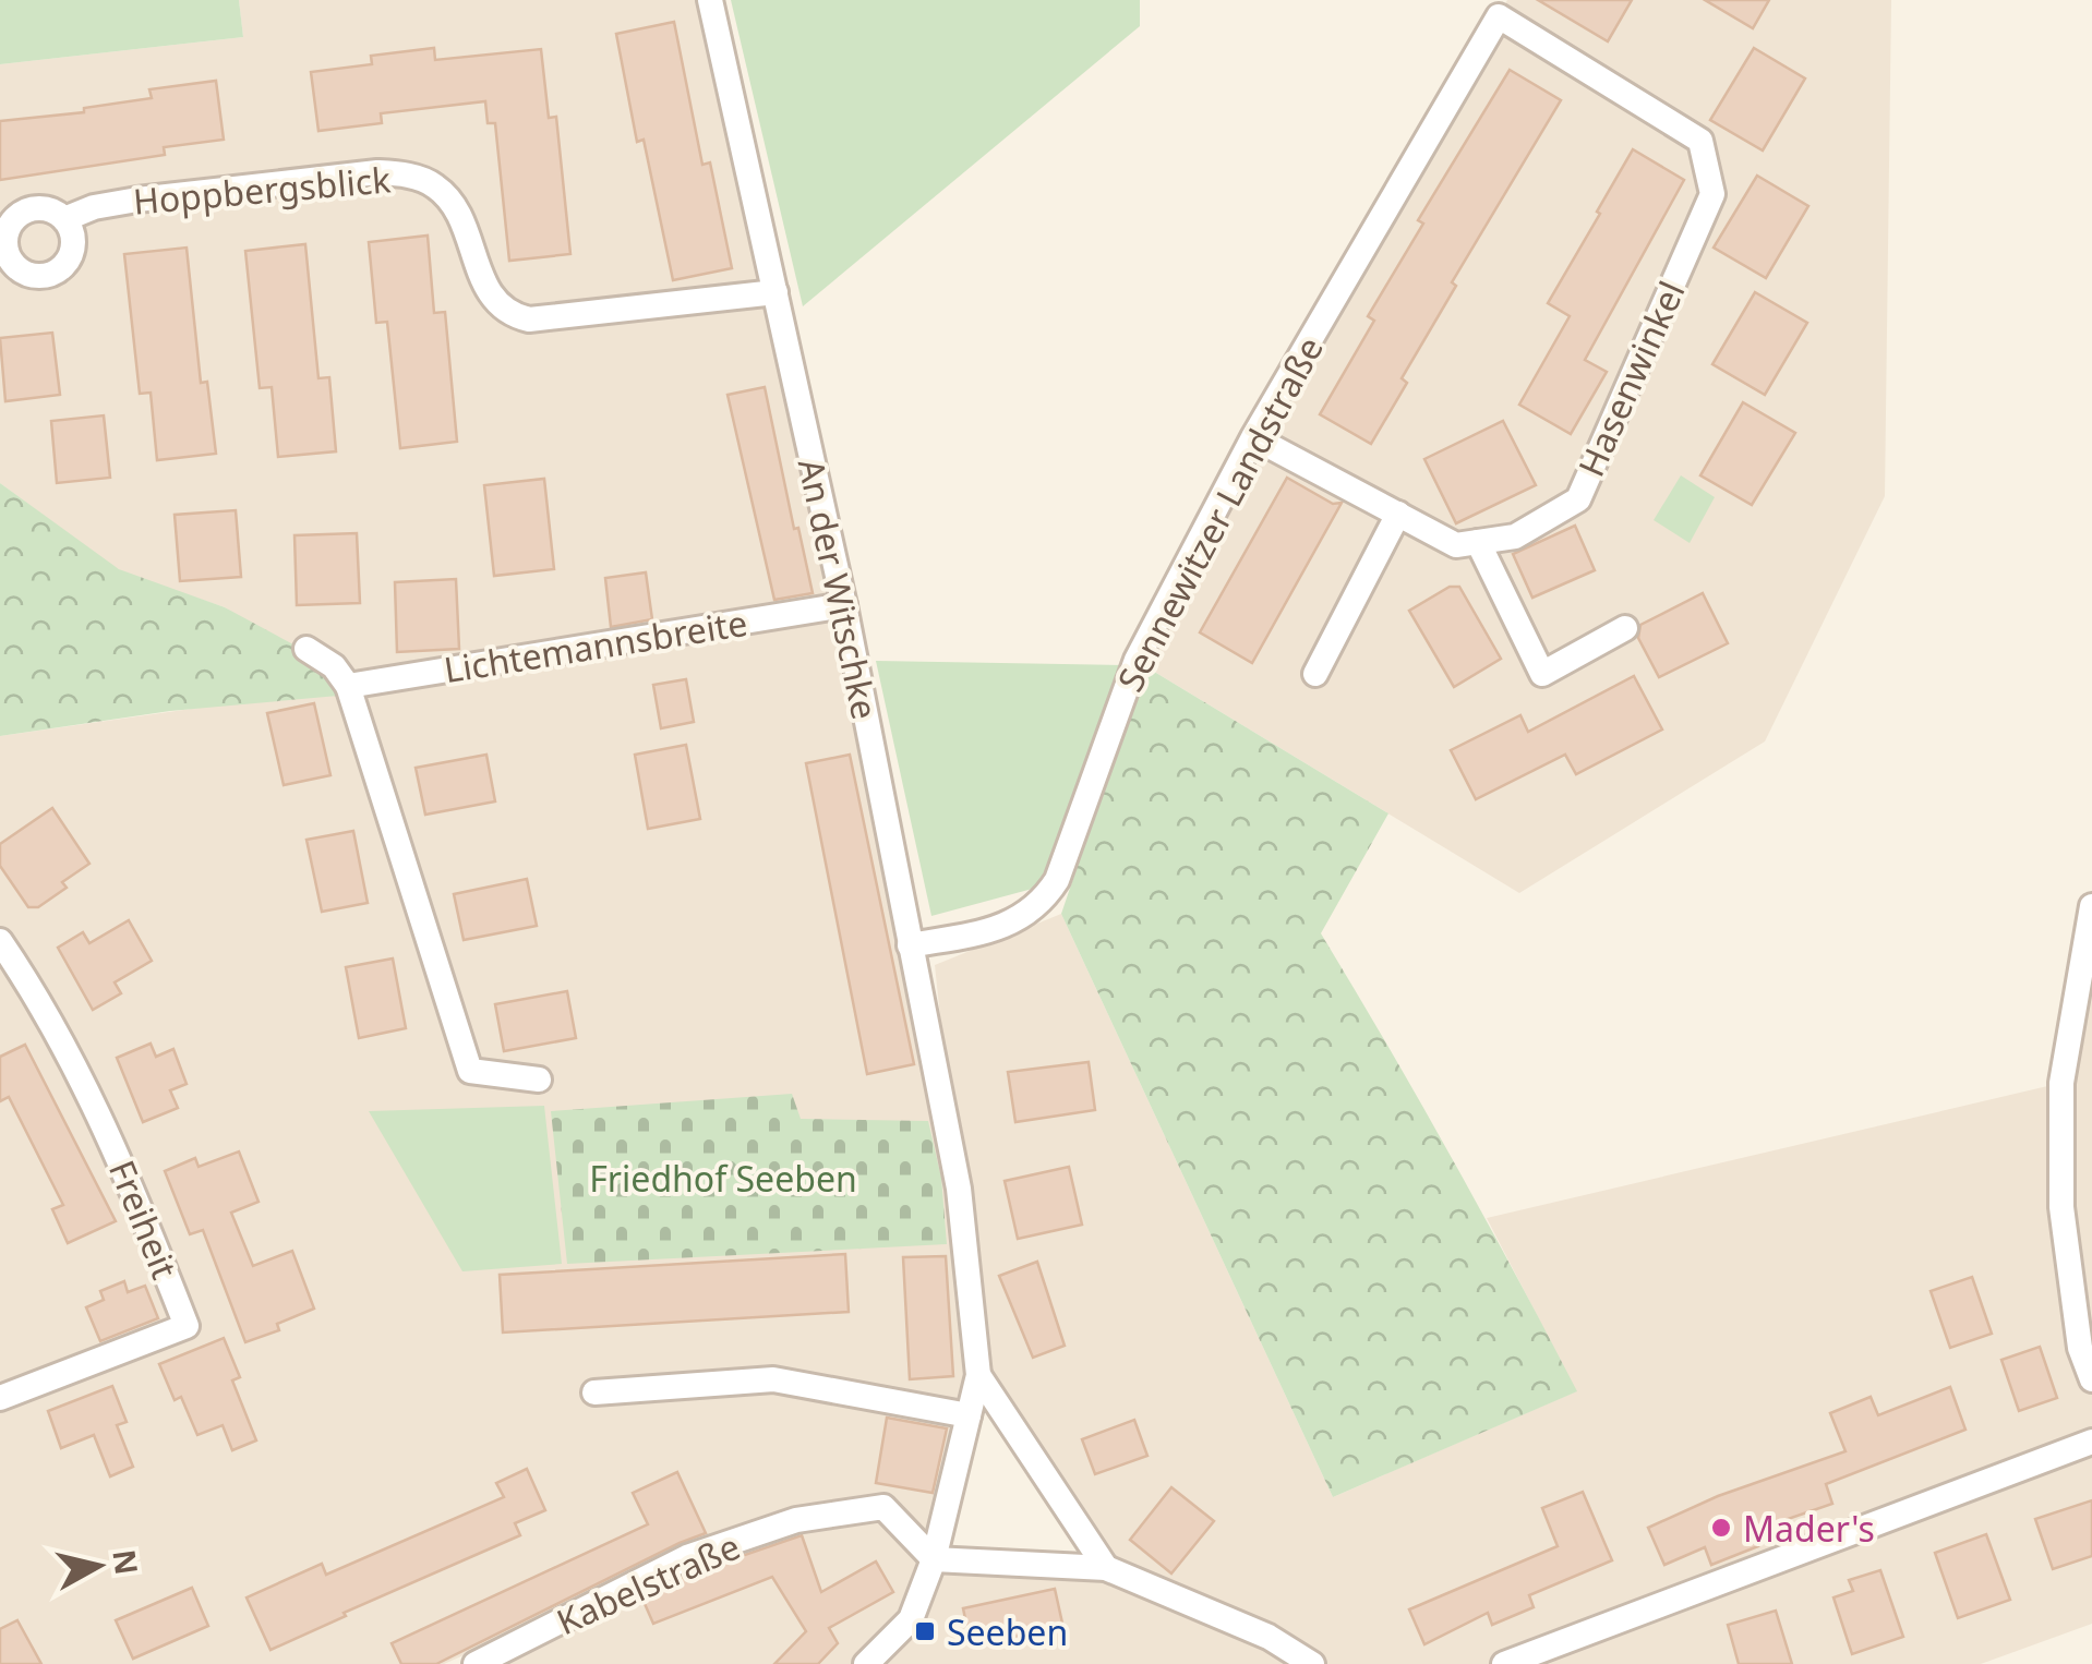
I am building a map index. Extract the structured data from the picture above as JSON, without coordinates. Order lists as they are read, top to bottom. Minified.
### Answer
{"streets":{"street":["Hoppbergsblick","Hasenwinkel","Sennewitzer Landstraße","An der Witschke","Lichtemannsbreite","Freiheit","Kabelstraße"]},"crossings":[["Hoppbergsblick","An der Witschke"],["Hasenwinkel","Sennewitzer Landstraße"],["Sennewitzer Landstraße","An der Witschke"],["An der Witschke","Lichtemannsbreite"]],"parks":["Friedhof Seeben"],"places":{"other":["Mader's"],"transit":["Seeben"]},"north":"right"}
